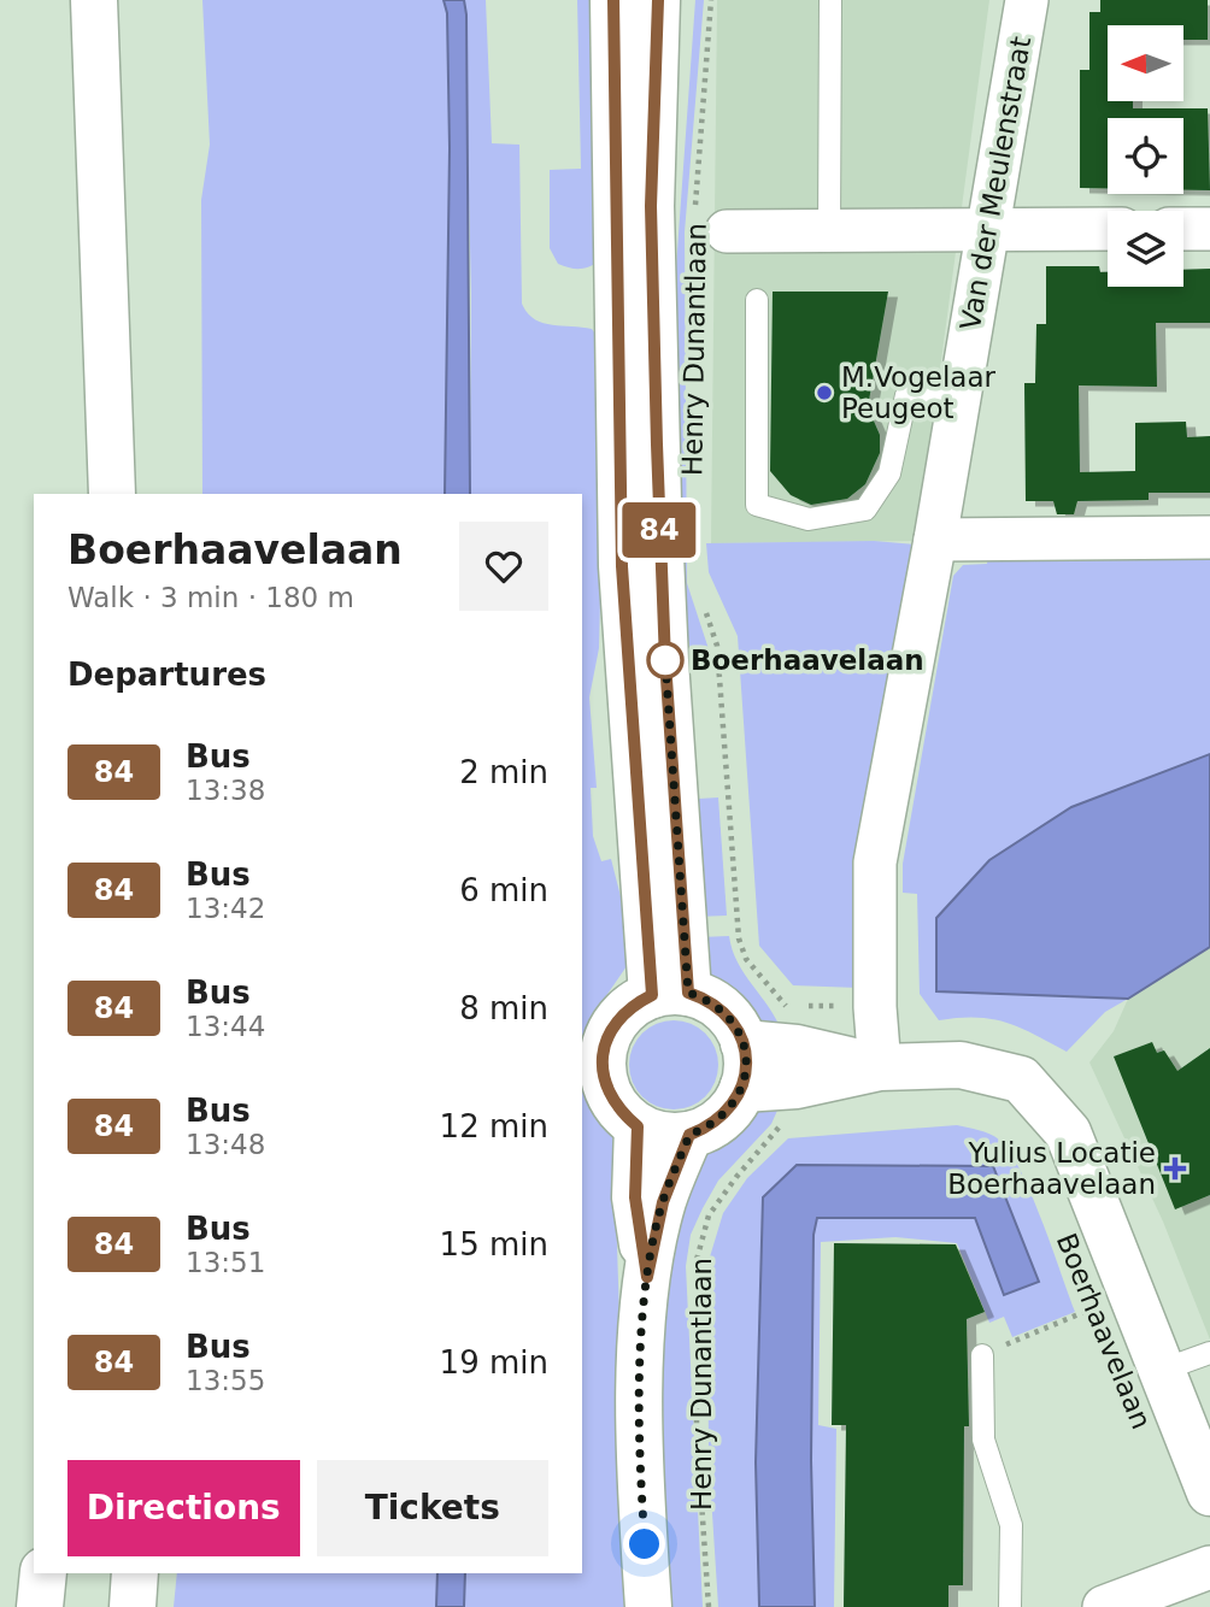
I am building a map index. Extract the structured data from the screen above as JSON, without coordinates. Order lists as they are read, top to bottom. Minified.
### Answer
{"streets":{"main road":["Henry Dunantlaan","Boerhaavelaan"],"street":["Van der Meulenstraat"]},"crossings":[["Van der Meulenstraat","Boerhaavelaan"],["Henry Dunantlaan","Boerhaavelaan"]],"places":{"other":["M.Vogelaar Peugeot","Boerhaavelaan"],"health":["Yulius Locatie Boerhaavelaan"]},"lines":["bus line 84"],"north":"left","page":{"on_map":"84","heading":[["Boerhaavelaan","Walk · 3 min · 180 m"],"Departures"],"list":[{"mark":"84","name":"Bus","note":"13:38","value":"2 min"},{"mark":"84","name":"Bus","note":"13:42","value":"6 min"},{"mark":"84","name":"Bus","note":"13:44","value":"8 min"},{"mark":"84","name":"Bus","note":"13:48","value":"12 min"},{"mark":"84","name":"Bus","note":"13:51","value":"15 min"},{"mark":"84","name":"Bus","note":"13:55","value":"19 min"}],"buttons":["Directions","Tickets"]}}
